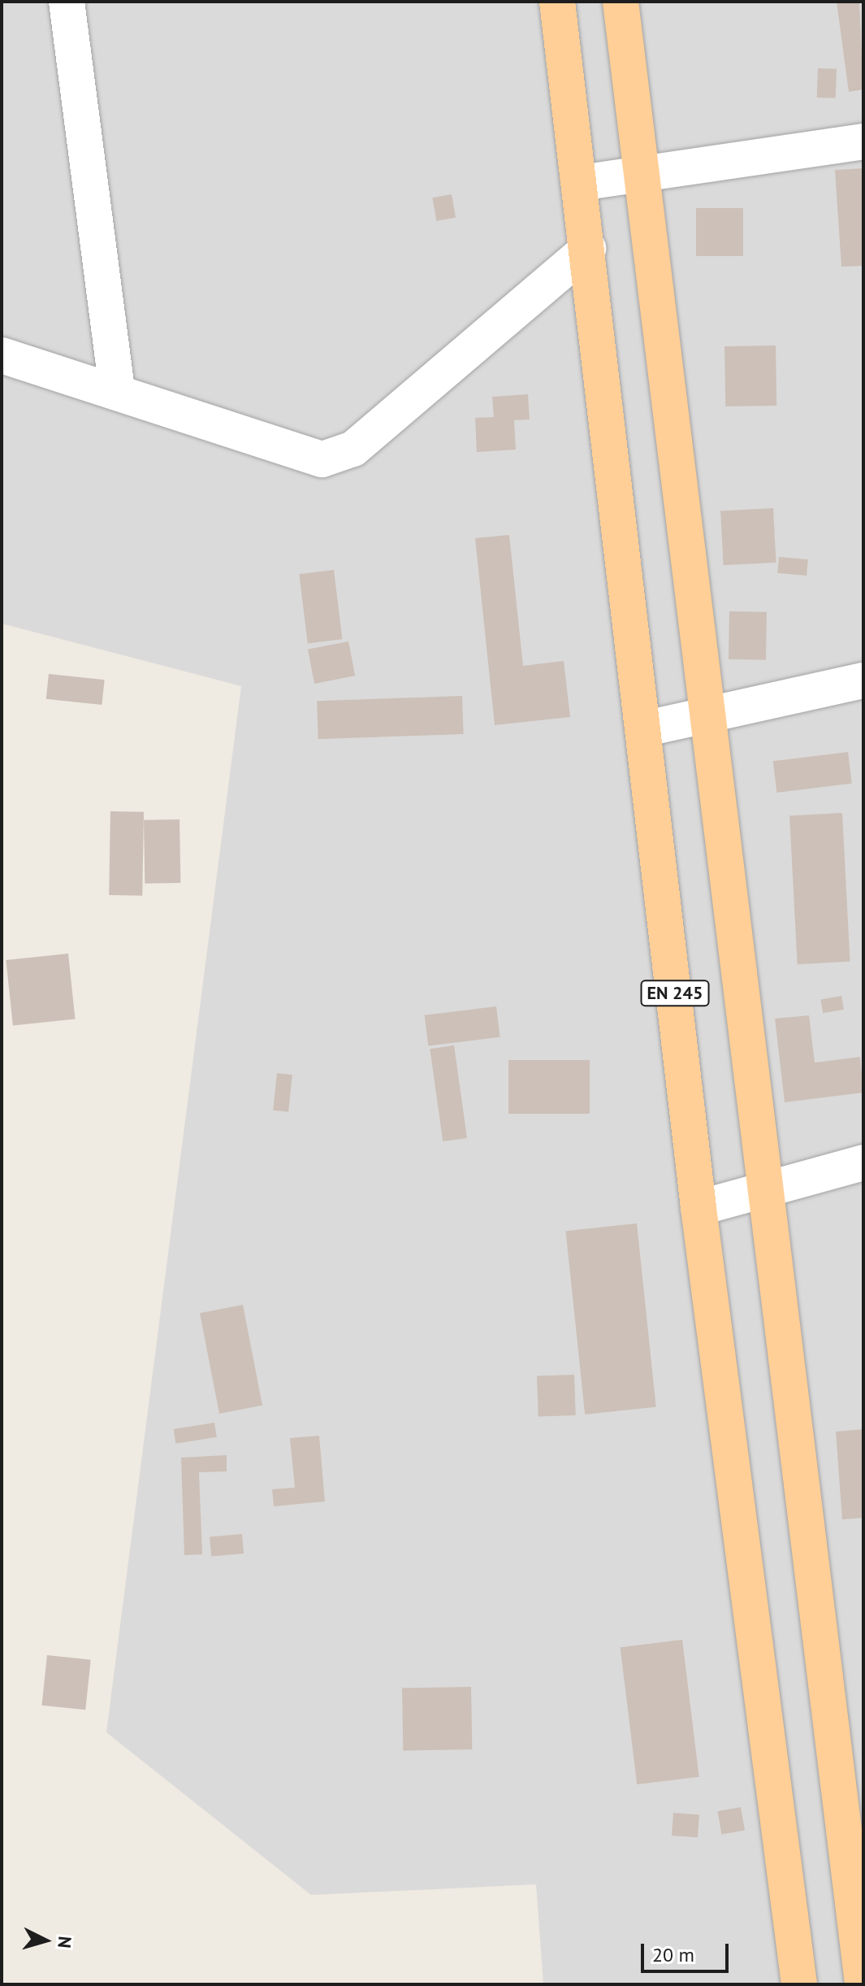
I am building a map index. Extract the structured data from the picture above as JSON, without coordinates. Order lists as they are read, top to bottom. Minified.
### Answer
{"streets":{"main road":["EN 245"]},"scale_bar":"20 m","north":"right"}
